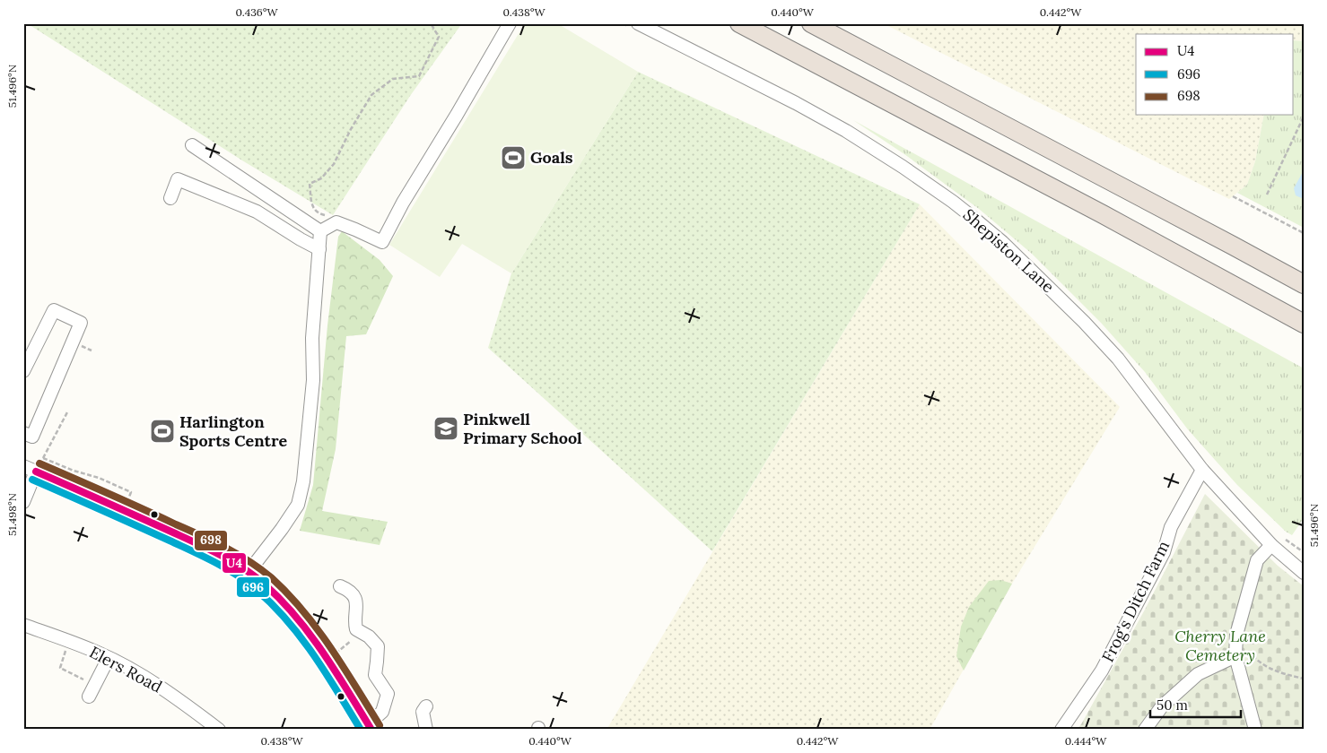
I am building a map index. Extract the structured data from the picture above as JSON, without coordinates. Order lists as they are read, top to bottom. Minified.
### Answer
{"streets":{"street":["Shepiston Lane","Frog's Ditch Farm","Elers Road"]},"crossings":[["Shepiston Lane","Frog's Ditch Farm"]],"parks":["Cherry Lane Cemetery"],"places":{"sports":["Goals","Harlington Sports Centre"],"school or university":["Pinkwell Primary School"]},"lines":["transit line 698","transit line U4","transit line 696"],"legend":["U4","696","698"],"scale_bar":"50 m","coordinates":["0.436°W","0.438°W","0.440°W","0.442°W","51.496°N","51.498°N","0.444°W"]}
